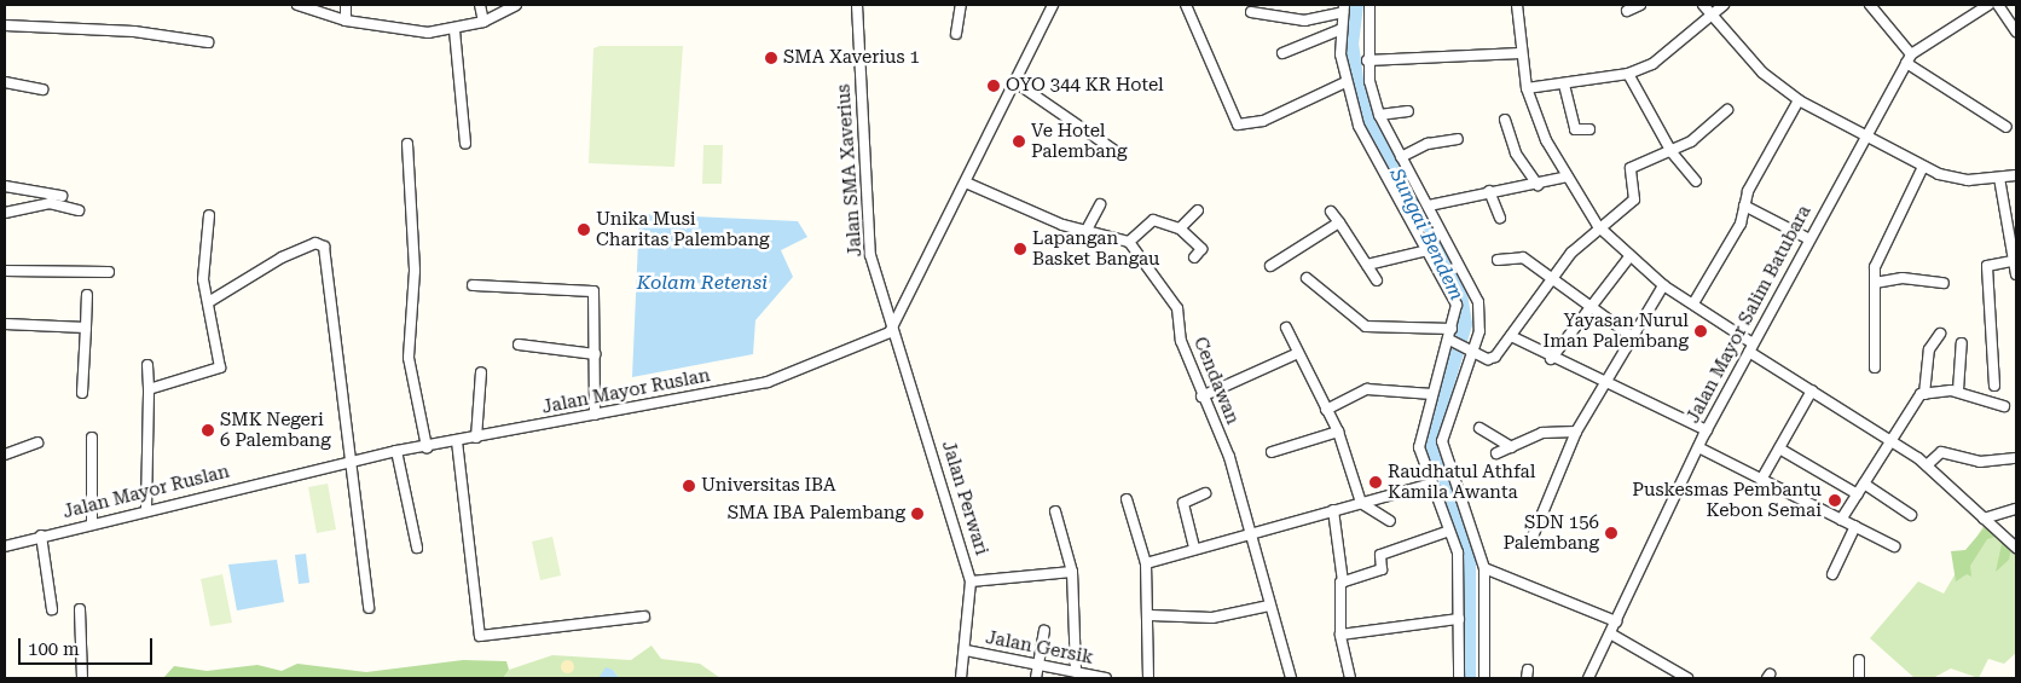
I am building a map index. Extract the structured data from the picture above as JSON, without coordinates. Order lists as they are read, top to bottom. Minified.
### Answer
{"streets":{"street":["Jalan SMA Xaverius","Jalan Mayor Salim Batubara","Cendawan","Jalan Mayor Ruslan","Jalan Perwari","Jalan Gersik"]},"crossings":[["Jalan SMA Xaverius","Jalan Mayor Ruslan"],["Jalan SMA Xaverius","Jalan Perwari"],["Jalan Mayor Ruslan","Jalan Perwari"],["Jalan Perwari","Jalan Gersik"]],"water":["Sungai Bendem","Kolam Retensi"],"places":["SMA Xaverius 1","OYO 344 KR Hotel","Ve Hotel Palembang","Unika Musi Charitas Palembang","Lapangan Basket Bangau","Yayasan Nurul Iman Palembang","SMK Negeri 6 Palembang","Raudhatul Athfal Kamila Awanta","Universitas IBA","Puskesmas Pembantu Kebon Semai","SMA IBA Palembang","SDN 156 Palembang"],"scale_bar":"100 m"}
